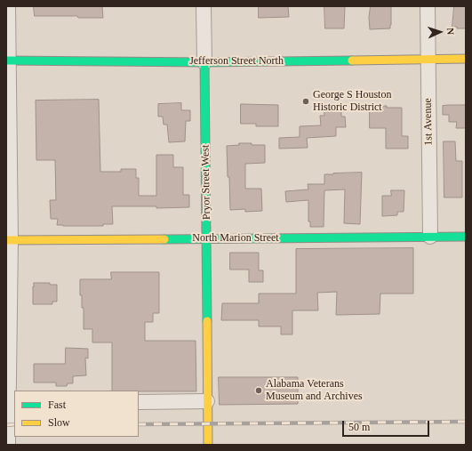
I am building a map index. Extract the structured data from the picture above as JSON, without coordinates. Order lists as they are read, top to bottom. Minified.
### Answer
{"streets":{"street":["Jefferson Street North","1st Avenue","Pryor Street West","North Marion Street"]},"crossings":[["Jefferson Street North","1st Avenue"],["Jefferson Street North","Pryor Street West"],["1st Avenue","North Marion Street"],["Pryor Street West","North Marion Street"]],"places":["George S Houston Historic District","Alabama Veterans Museum and Archives"],"legend":["Fast","Slow"],"scale_bar":"50 m","north":"right"}
